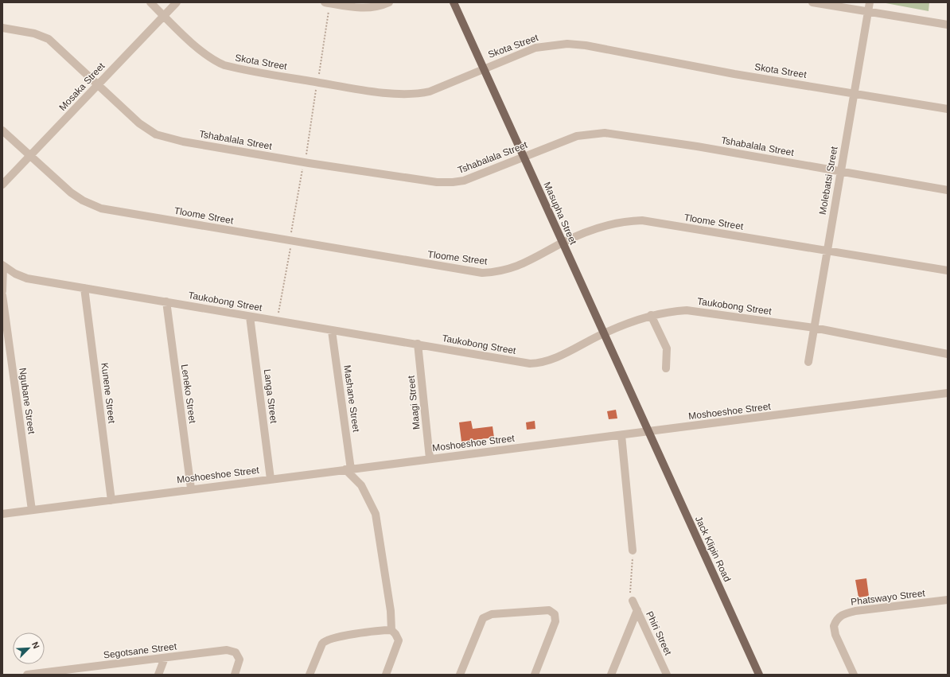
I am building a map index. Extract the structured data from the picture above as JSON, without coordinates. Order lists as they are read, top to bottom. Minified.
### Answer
{"streets":{"main road":["Masupha Street","Jack Klipin Road"],"street":["Skota Street","Mosaka Street","Tshabalala Street","Molebatsi Street","Tloome Street","Taukobong Street","Kunene Street","Leneko Street","Langa Street","Mashane Street","Ngubane Street","Maagi Street","Moshoeshoe Street","Phatswayo Street","Phiri Street","Segotsane Street"]},"crossings":[["Skota Street","Mosaka Street"],["Skota Street","Molebatsi Street"],["Skota Street","Masupha Street"],["Mosaka Street","Tshabalala Street"],["Mosaka Street","Tloome Street"],["Tshabalala Street","Molebatsi Street"],["Tshabalala Street","Masupha Street"],["Molebatsi Street","Tloome Street"],["Molebatsi Street","Taukobong Street"],["Masupha Street","Tloome Street"],["Masupha Street","Taukobong Street"],["Masupha Street","Moshoeshoe Street"],["Masupha Street","Jack Klipin Road"],["Taukobong Street","Kunene Street"],["Taukobong Street","Leneko Street"],["Taukobong Street","Langa Street"],["Taukobong Street","Mashane Street"],["Taukobong Street","Maagi Street"],["Kunene Street","Moshoeshoe Street"],["Leneko Street","Moshoeshoe Street"],["Langa Street","Moshoeshoe Street"],["Mashane Street","Moshoeshoe Street"],["Ngubane Street","Moshoeshoe Street"],["Maagi Street","Moshoeshoe Street"],["Moshoeshoe Street","Jack Klipin Road"]],"north":"top right"}
